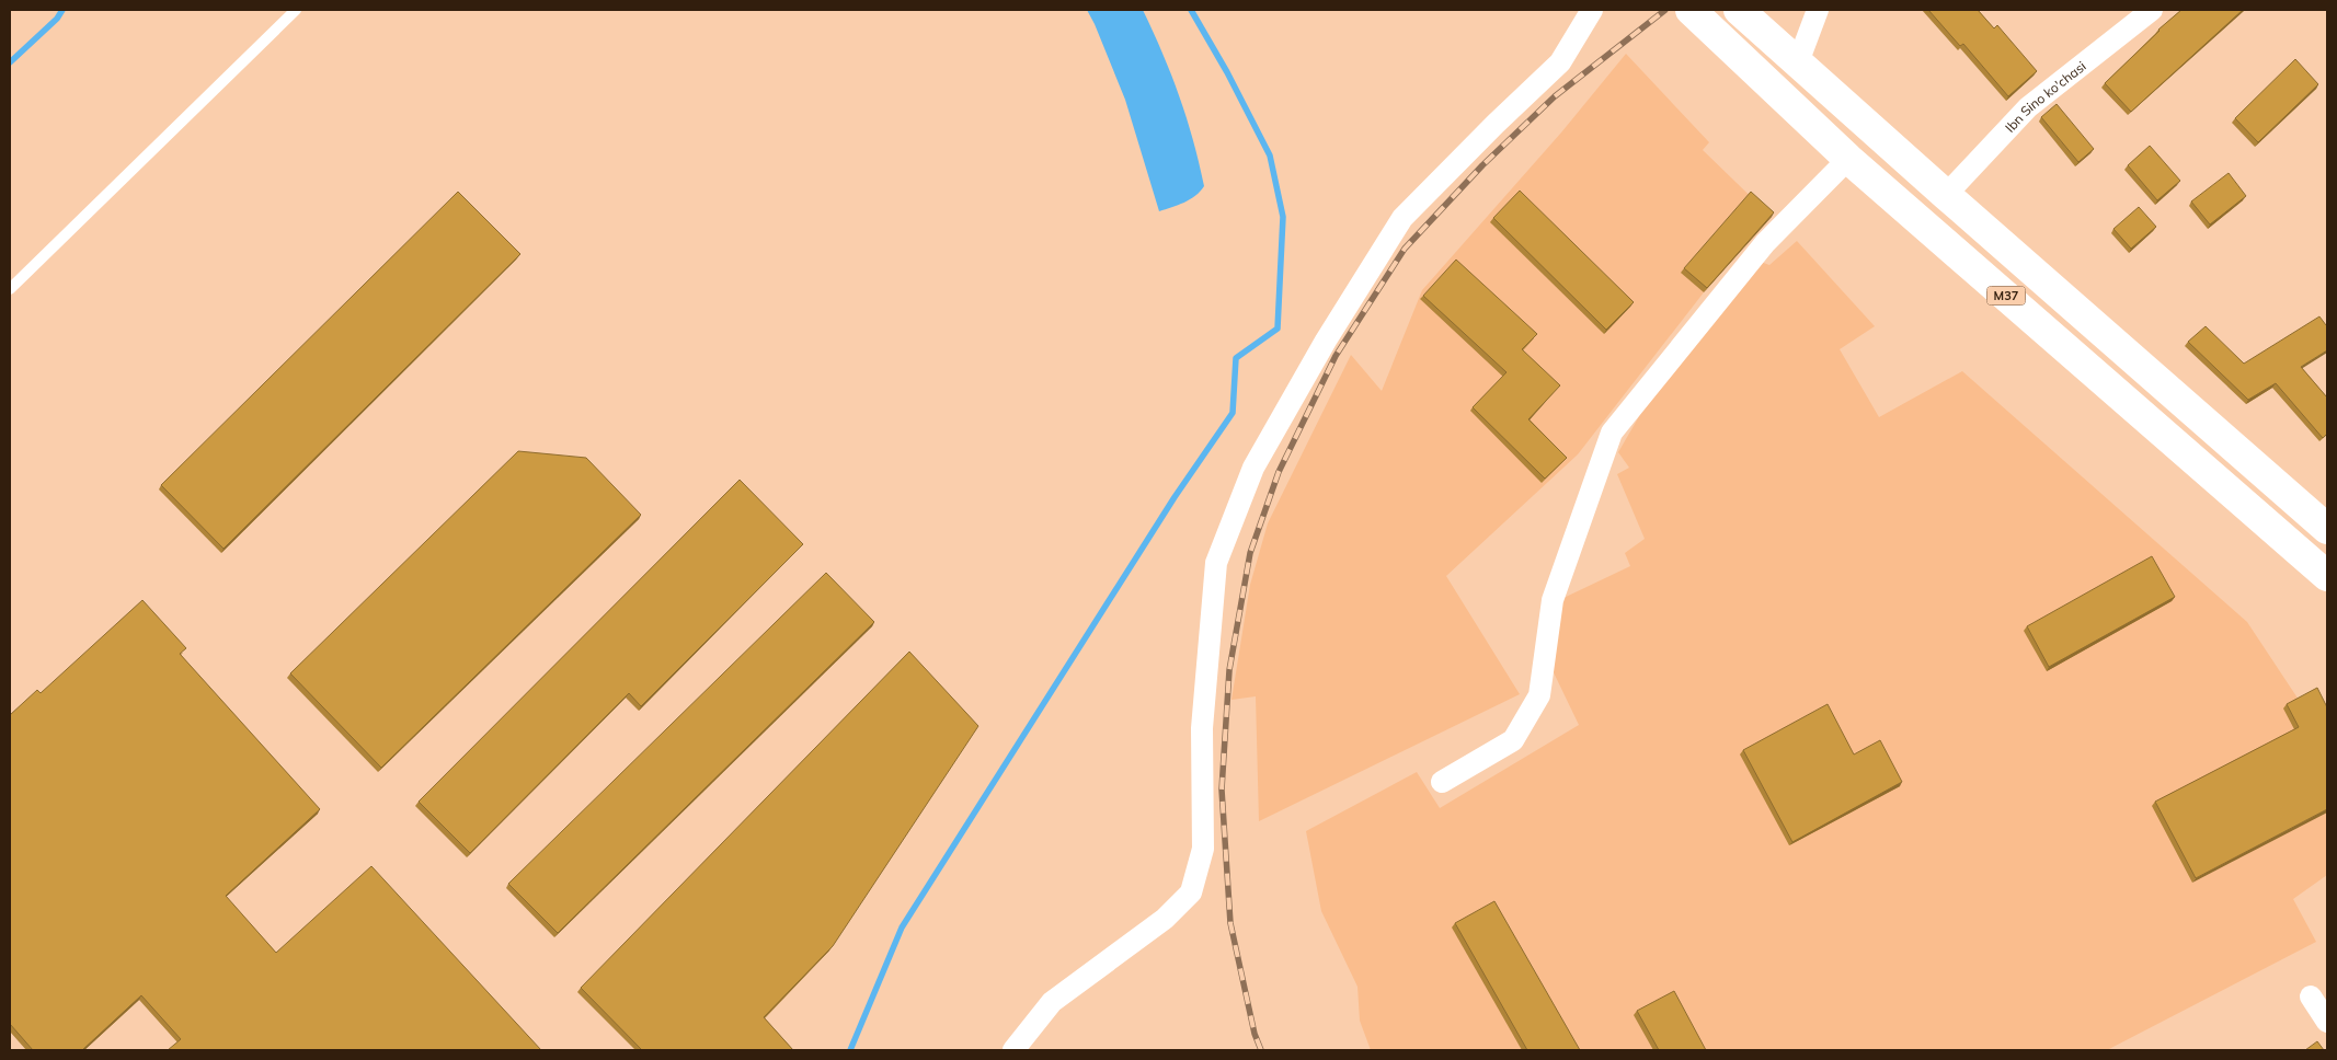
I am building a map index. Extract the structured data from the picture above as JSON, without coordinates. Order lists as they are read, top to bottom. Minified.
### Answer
{"streets":{"highway":["M37"],"street":["Ibn Sino ko'chasi"]},"crossings":[["Ibn Sino ko'chasi","M37"]]}
